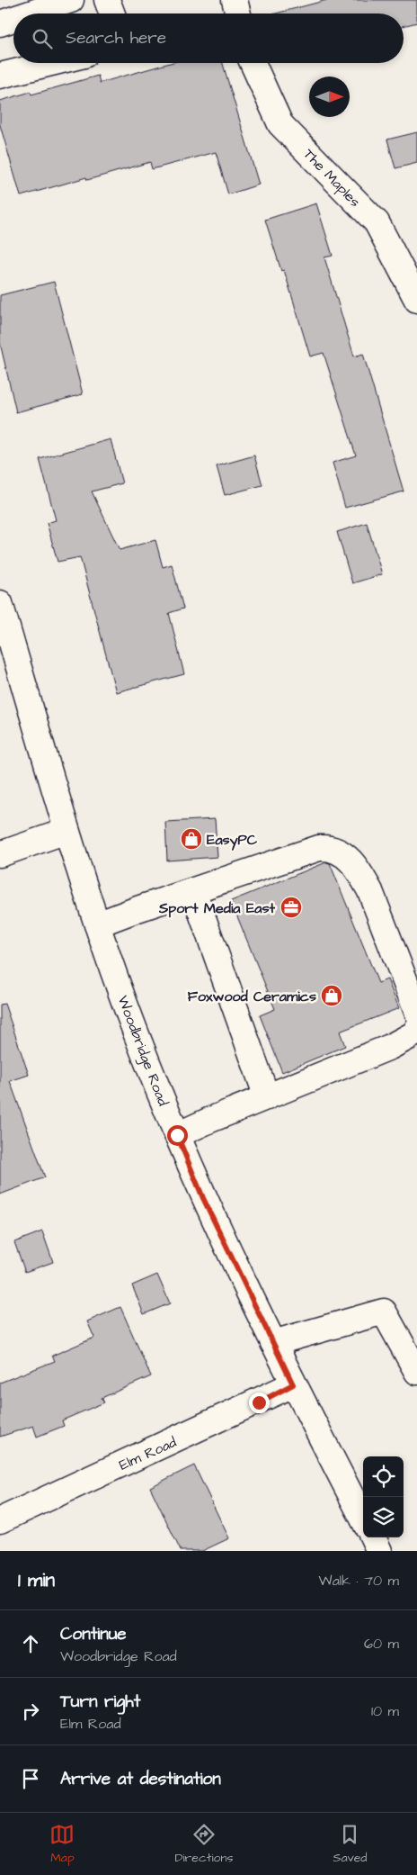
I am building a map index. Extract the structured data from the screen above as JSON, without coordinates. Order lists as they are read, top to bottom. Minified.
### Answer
{"streets":{"main road":["The Maples","Woodbridge Road","Elm Road"]},"crossings":[["Woodbridge Road","Elm Road"]],"places":{"shop":["EasyPC","Foxwood Ceramics"],"office":["Sport Media East"]},"north":"right","page":{"search":"Search here","heading":["1 min","Walk · 70 m"],"list":[["Continue","Woodbridge Road","60 m"],["Turn right","Elm Road","10 m"],"Arrive at destination"],"nav":["Map","Directions","Saved"]}}
